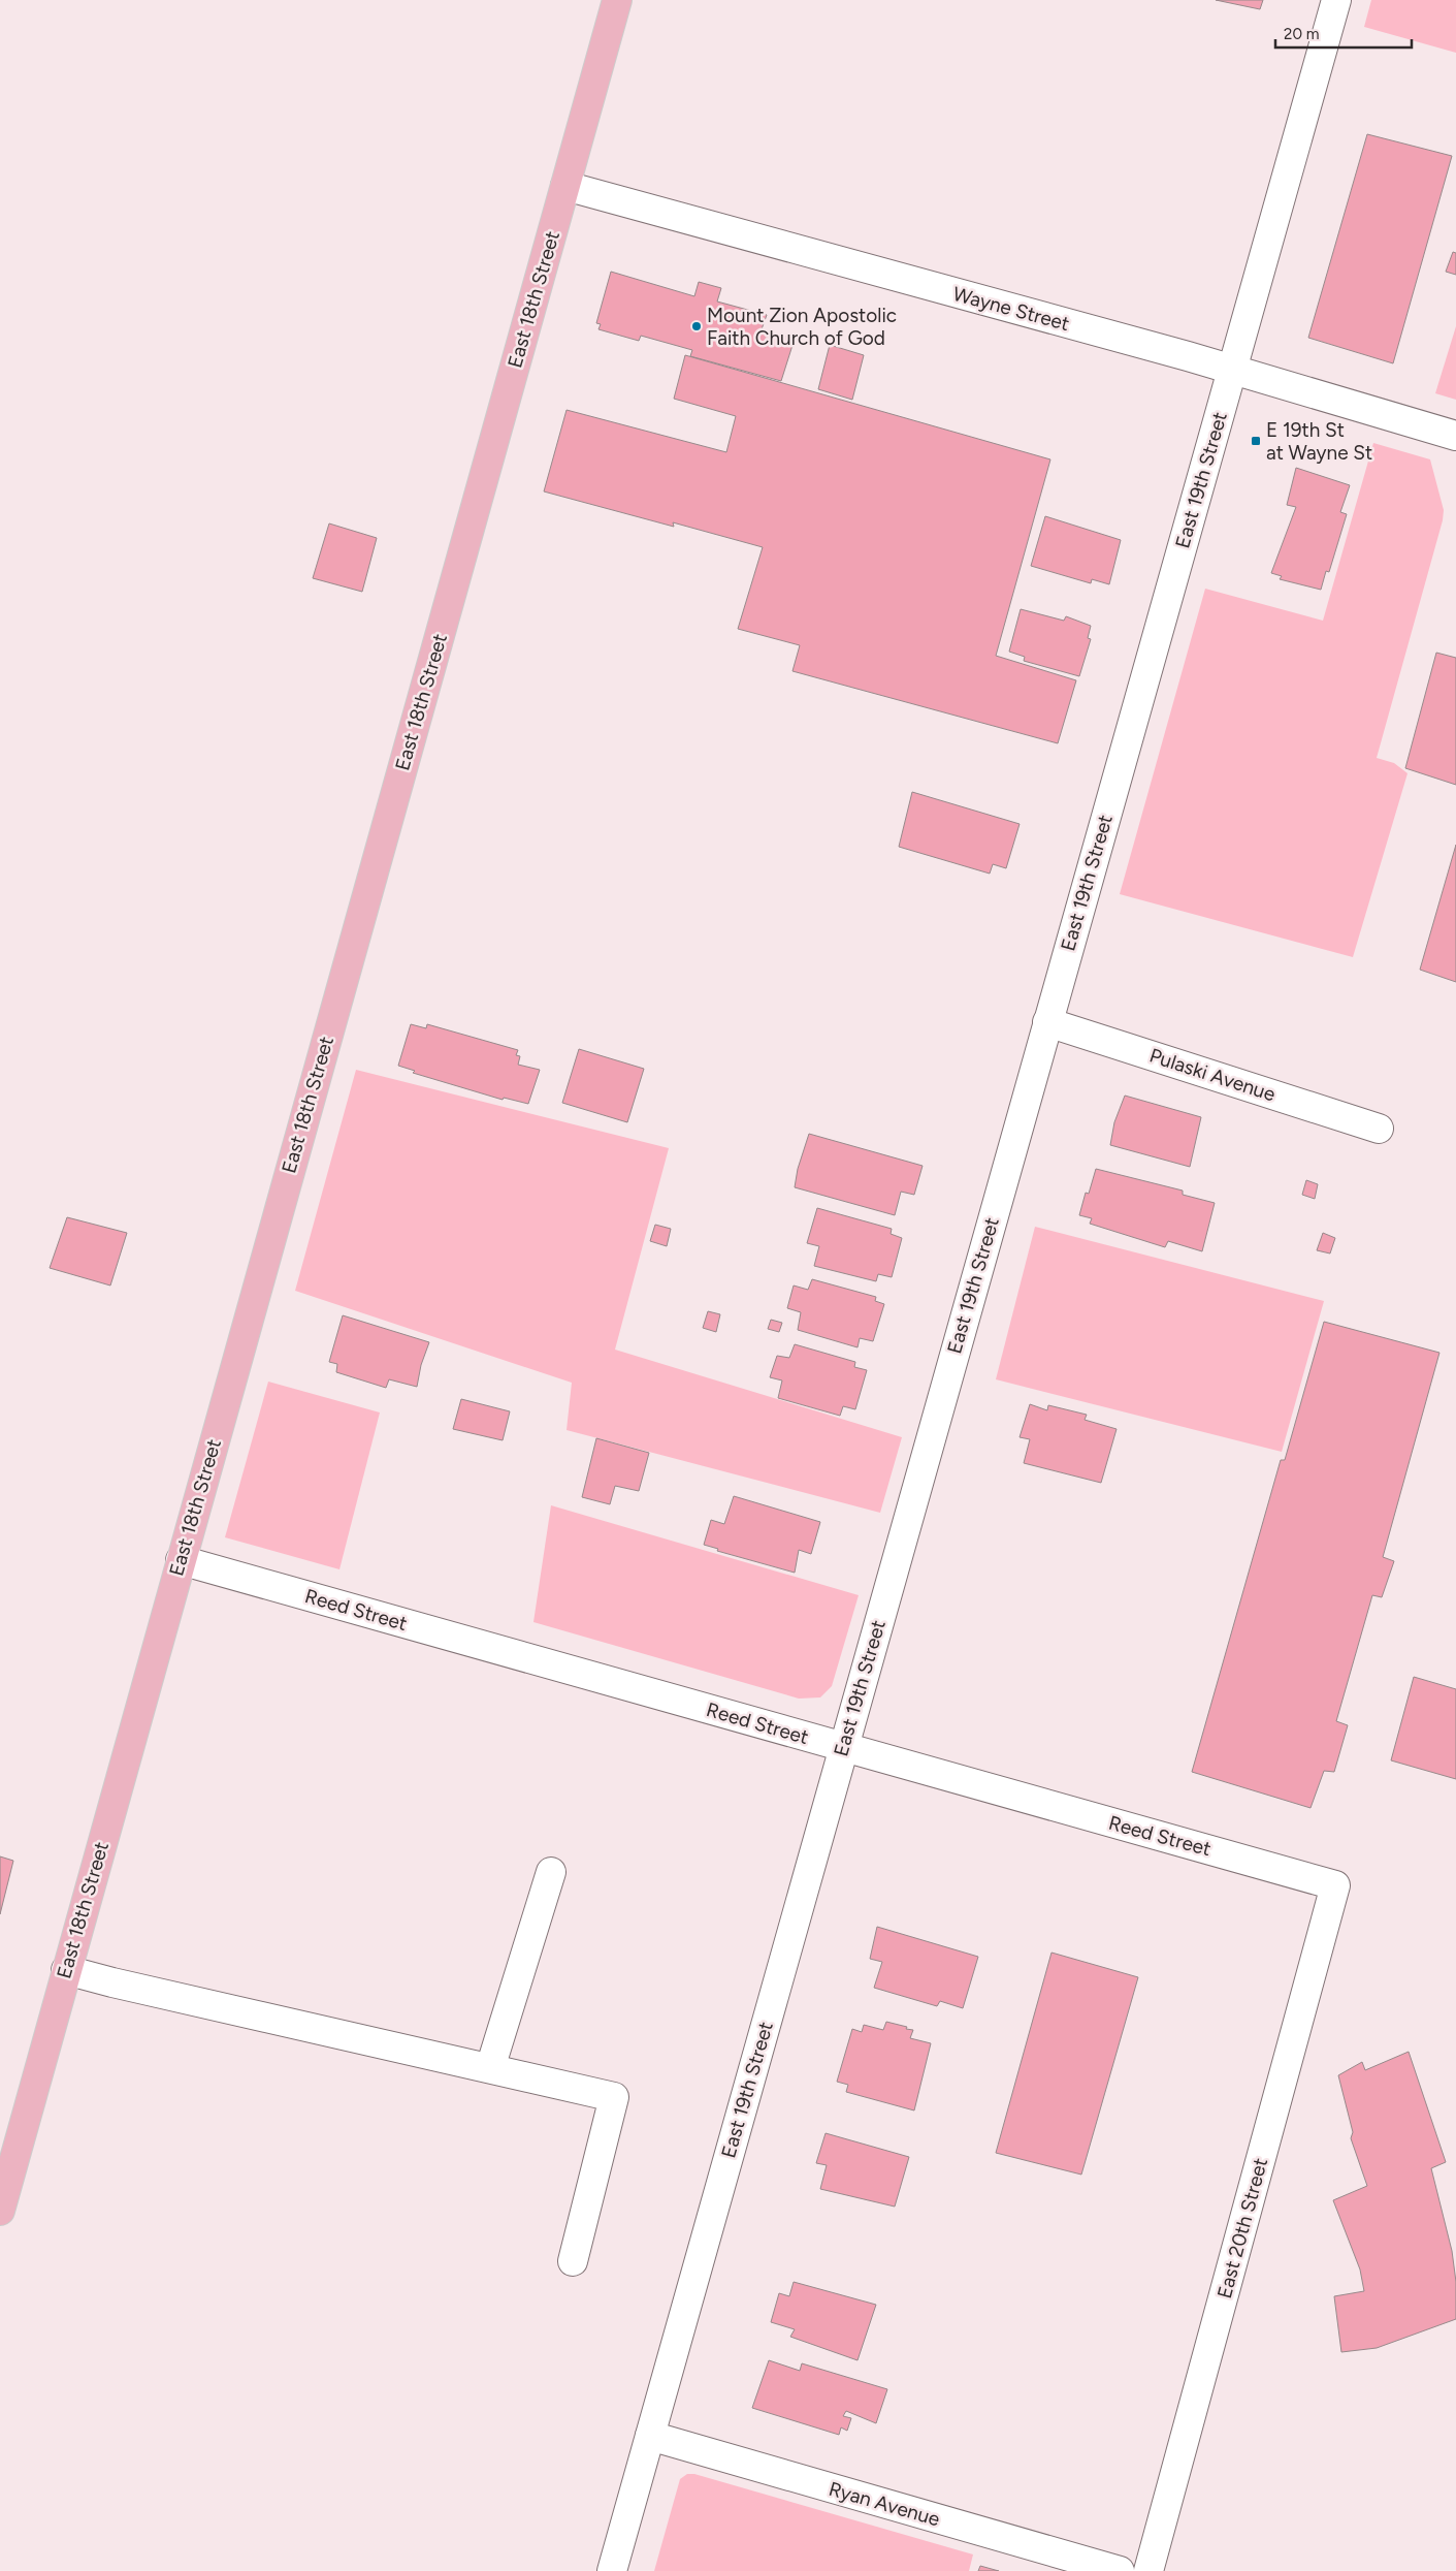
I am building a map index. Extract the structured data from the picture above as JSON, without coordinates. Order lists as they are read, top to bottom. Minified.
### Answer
{"streets":{"main road":["East 18th Street"],"street":["Wayne Street","East 19th Street","Pulaski Avenue","Reed Street","East 20th Street","Ryan Avenue"]},"crossings":[["East 18th Street","Wayne Street"],["East 18th Street","Reed Street"],["Wayne Street","East 19th Street"],["East 19th Street","Pulaski Avenue"],["East 19th Street","Reed Street"],["East 19th Street","Ryan Avenue"],["Reed Street","East 20th Street"]],"places":{"other":["Mount Zion Apostolic Faith Church of God"],"transit":["E 19th St at Wayne St"]},"scale_bar":"20 m"}
